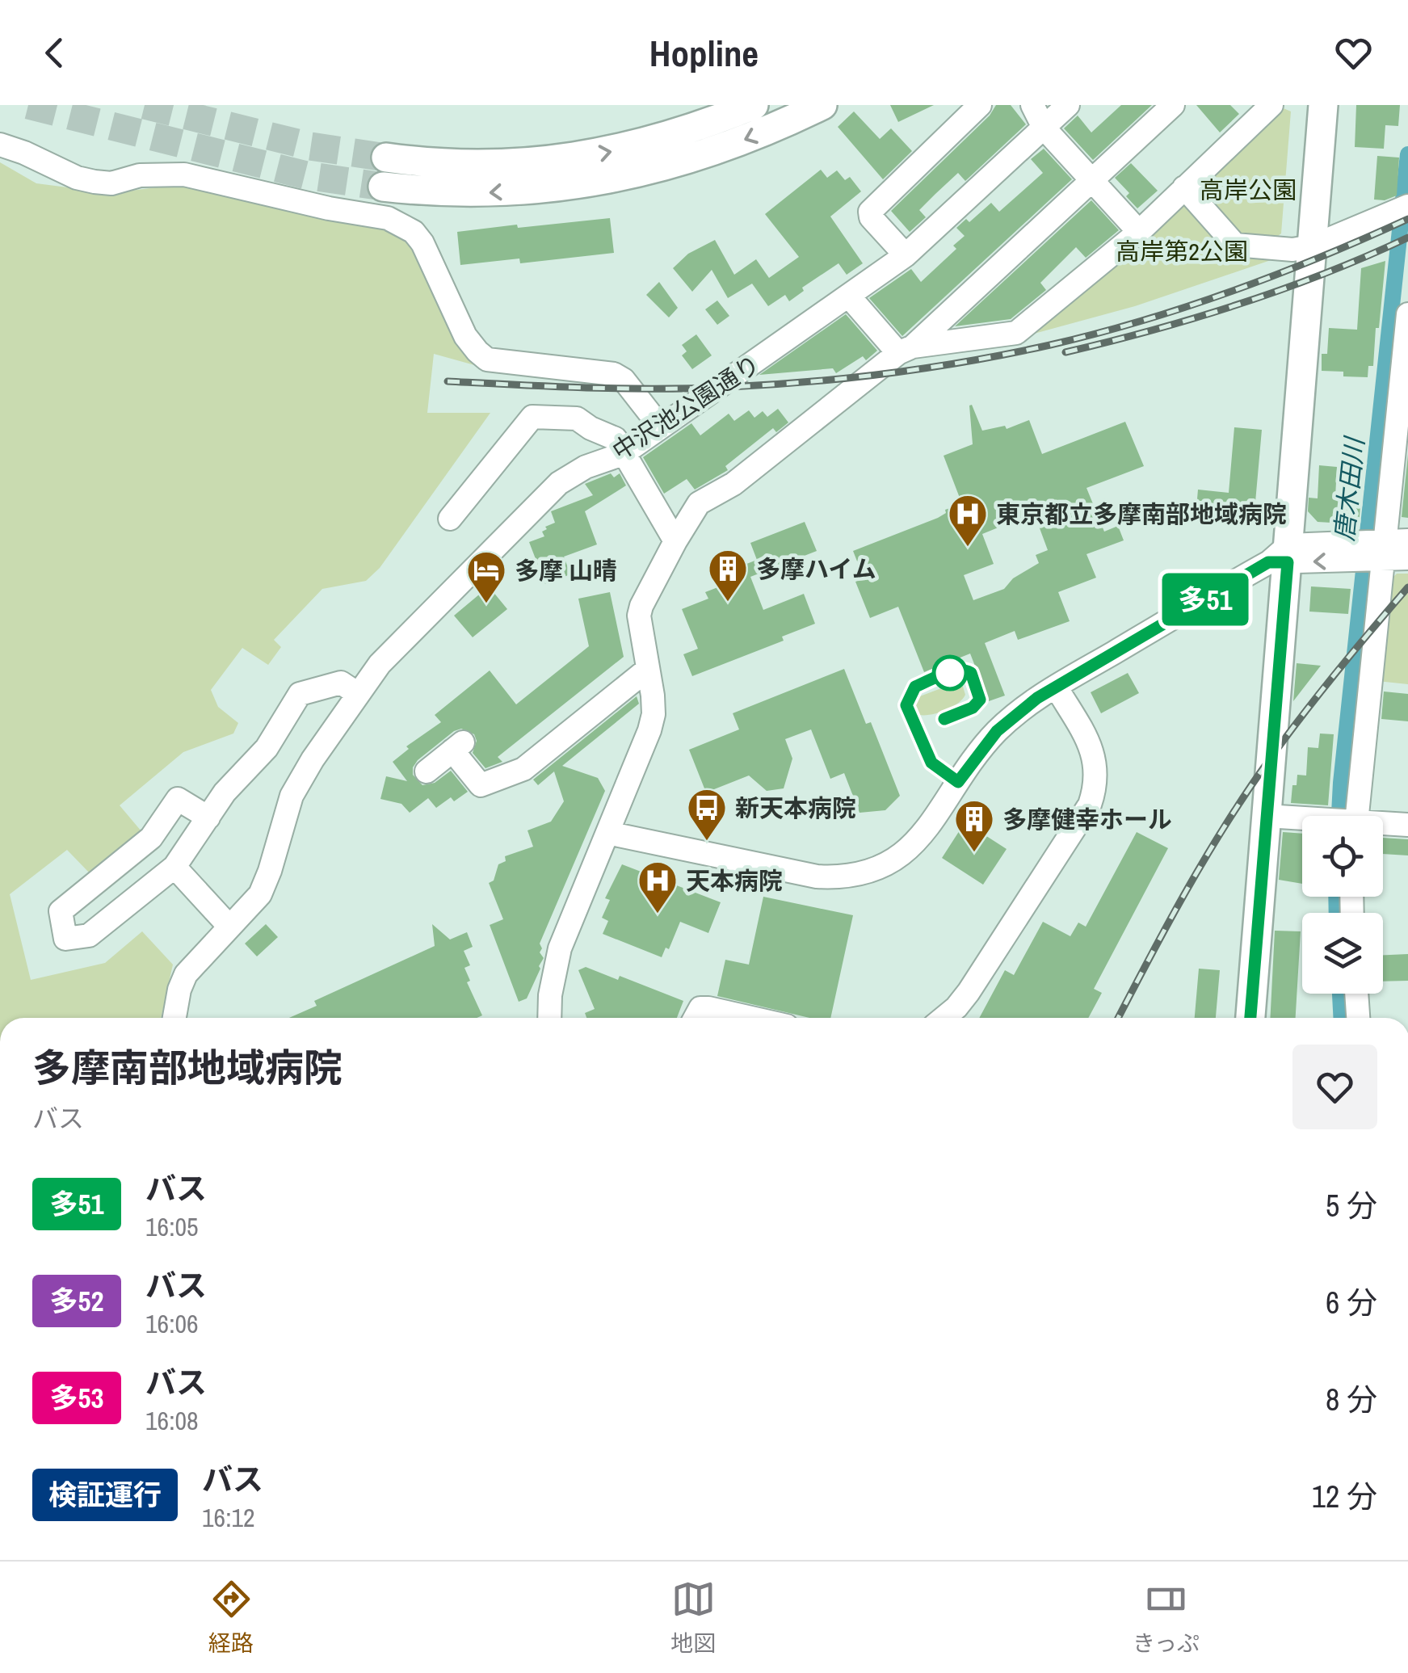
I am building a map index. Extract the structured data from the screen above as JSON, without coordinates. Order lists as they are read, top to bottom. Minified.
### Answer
{"streets":{"street":["中沢池公園通り"]},"water":["唐木田川"],"parks":["高岸公園","高岸第2公園"],"places":{"hospital":["東京都立多摩南部地域病院","天本病院"],"building":["多摩ハイム","多摩健幸ホール"],"hotel":["多摩 山晴"],"bus stop":["新天本病院"]},"lines":["bus line 多51"],"page":{"header":"Hopline","on_map":"多51","heading":["多摩南部地域病院","バス"],"list":[{"mark":"多51","name":"バス","note":"16:05","value":"5 分"},{"mark":"多52","name":"バス","note":"16:06","value":"6 分"},{"mark":"多53","name":"バス","note":"16:08","value":"8 分"},{"mark":"検証運行","name":"バス","note":"16:12","value":"12 分"}],"tabs":["経路","地図","きっぷ"]}}
